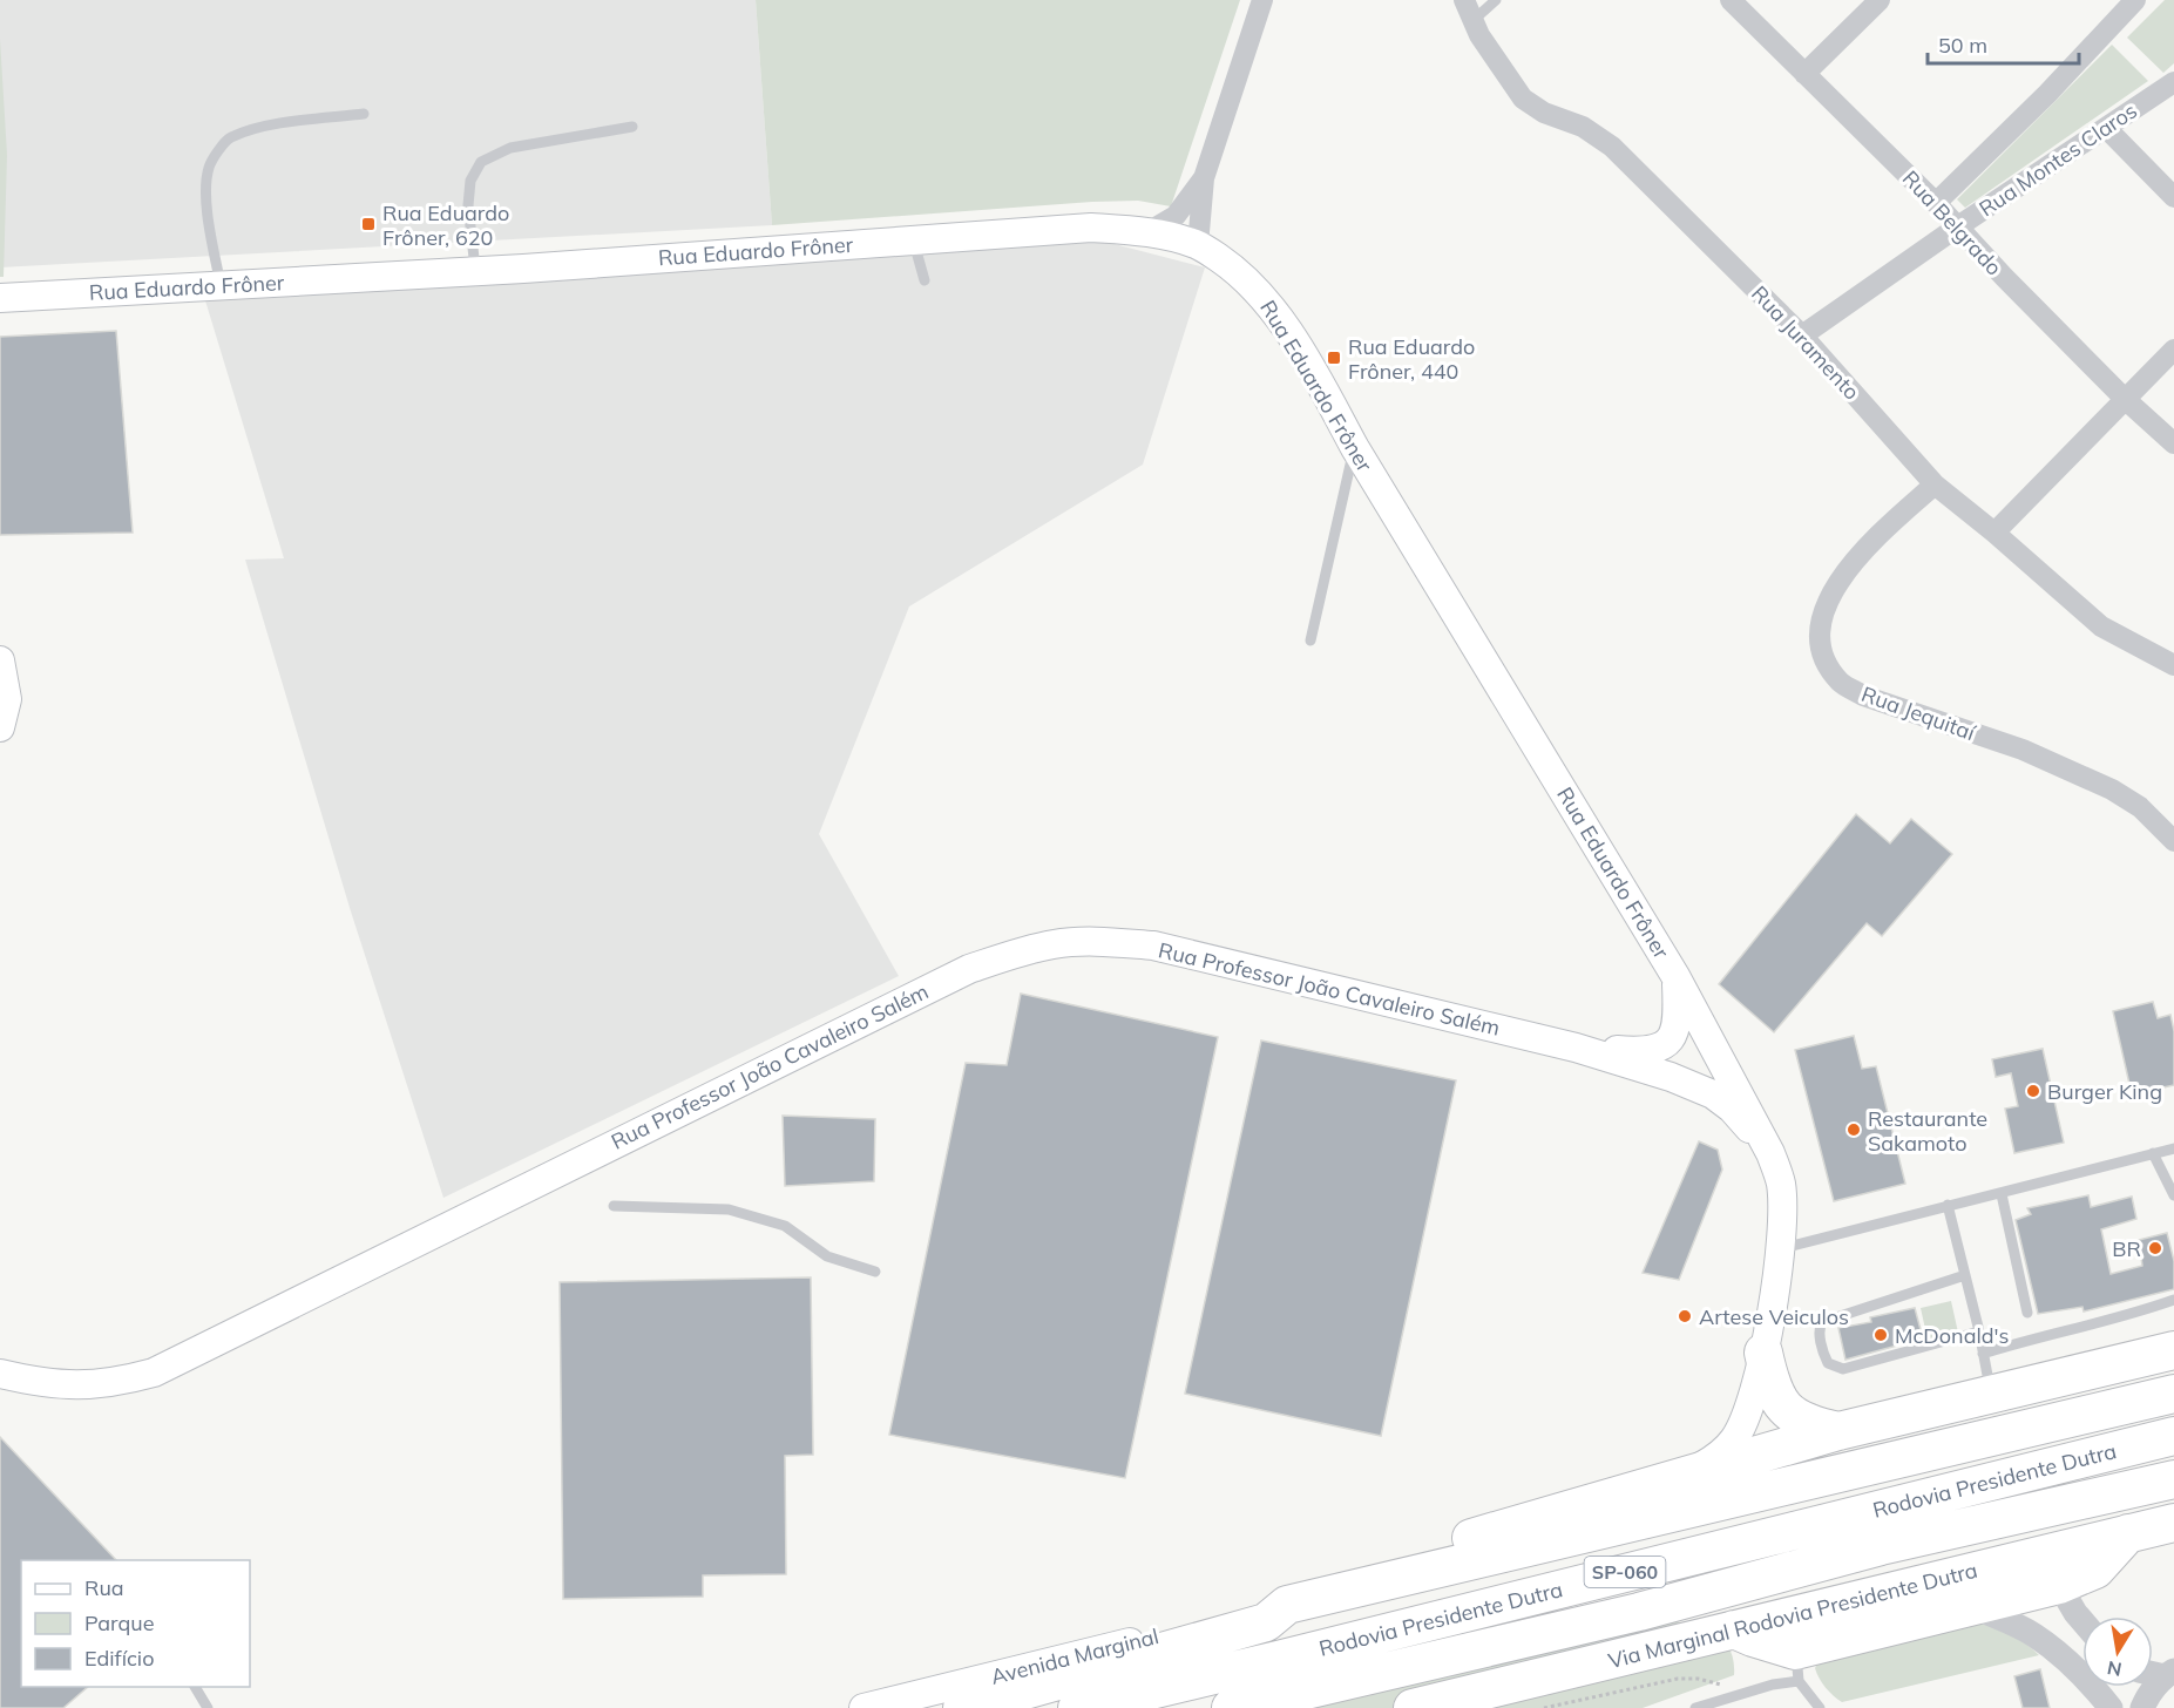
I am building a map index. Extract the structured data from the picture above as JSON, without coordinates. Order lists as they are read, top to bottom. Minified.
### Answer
{"streets":{"highway":["Rodovia Presidente Dutra","SP-060","Via Marginal Rodovia Presidente Dutra"],"main road":["Rua Eduardo Frôner","Rua Professor João Cavaleiro Salém","Avenida Marginal"],"street":["Rua Montes Claros","Rua Belgrado","Rua Juramento","Rua Jequitaí"]},"crossings":[["Rua Montes Claros","Rua Belgrado"],["Rua Montes Claros","Rua Juramento"],["Rua Eduardo Frôner","Rua Professor João Cavaleiro Salém"],["Rua Juramento","Rua Jequitaí"],["Rodovia Presidente Dutra","Avenida Marginal"]],"places":{"transit":["Rua Eduardo Frôner, 620","Rua Eduardo Frôner, 440"],"other":["Burger King","Restaurante Sakamoto","BR","Artese Veiculos","McDonald's"]},"legend":["Rua","Parque","Edifício"],"scale_bar":"50 m","north":"bottom"}
